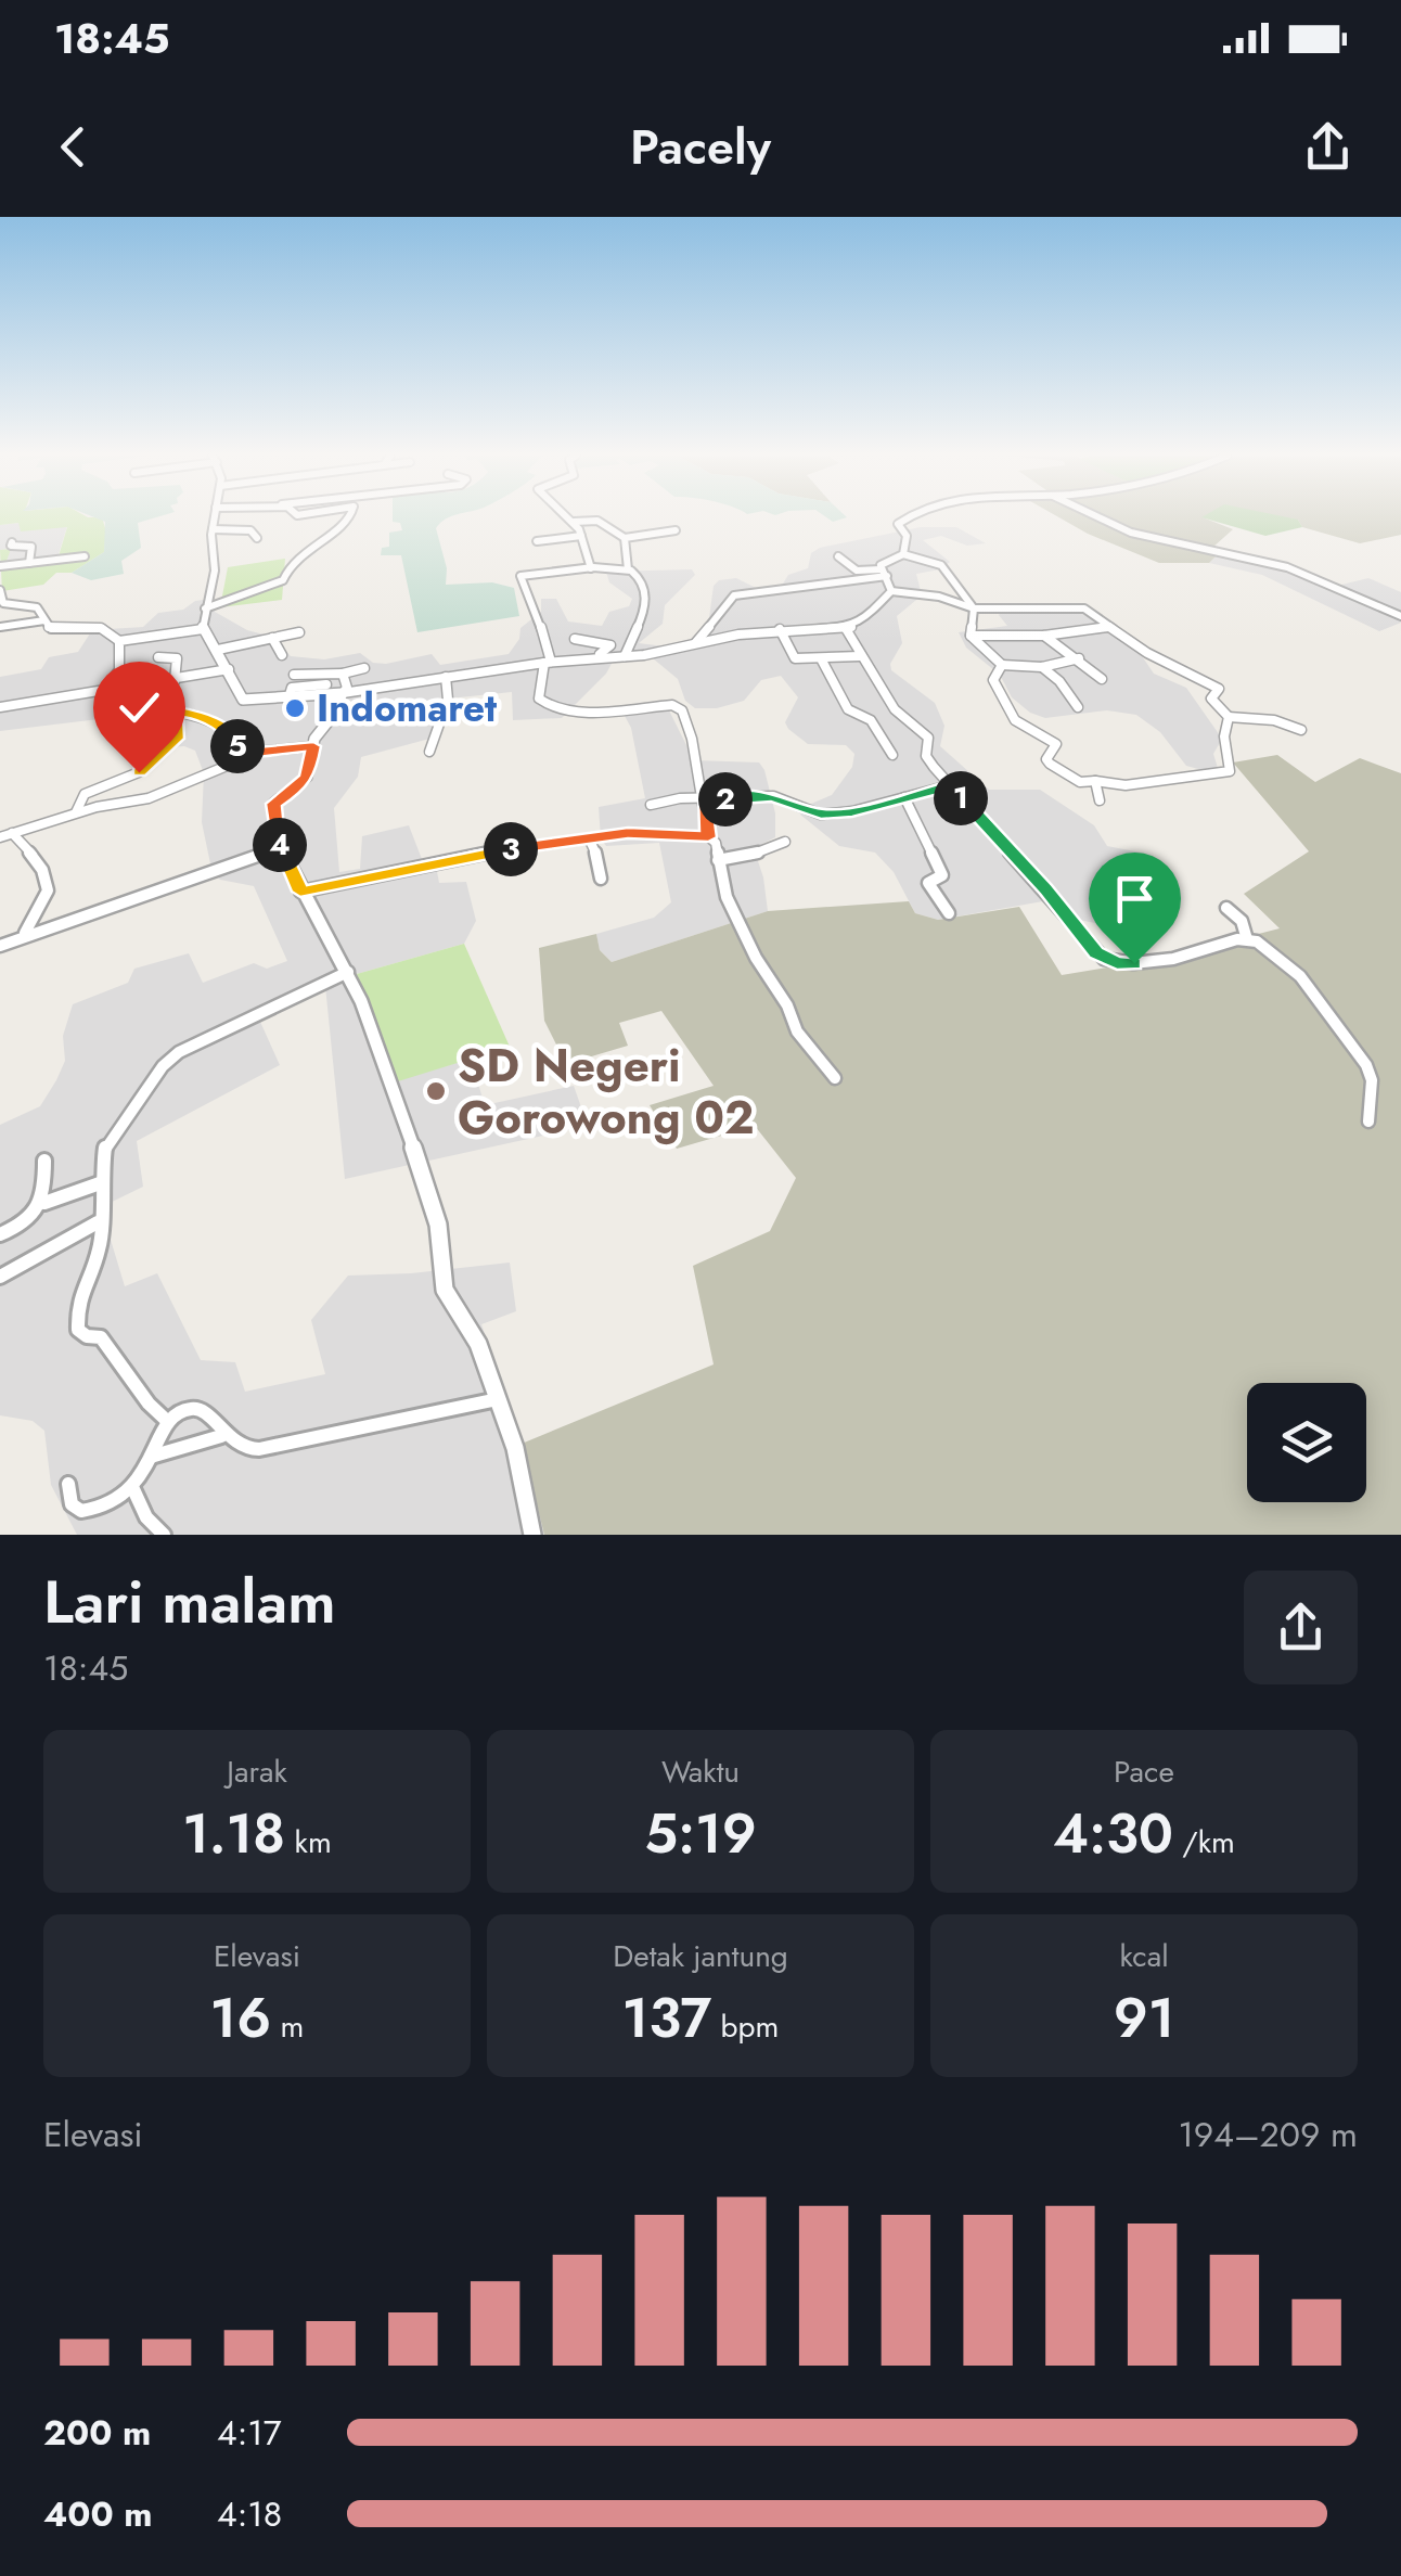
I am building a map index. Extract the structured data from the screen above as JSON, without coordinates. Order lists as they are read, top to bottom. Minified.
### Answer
{"places":["Indomaret","SD Negeri Gorowong 02"],"page":{"status":"18:45","header":"Pacely","pins":["5","1","2","4","3"],"heading":["Lari malam","18:45"],"stats":[["Jarak","1.18 km"],["Waktu","5:19"],["Pace","4:30 /km"],["Elevasi","16 m"],["Detak jantung","137 bpm"],["kcal","91"]],"chart":["Elevasi","194–209 m"],"list":[{"name":"200 m","note":"4:17"},{"name":"400 m","note":"4:18"}]}}
